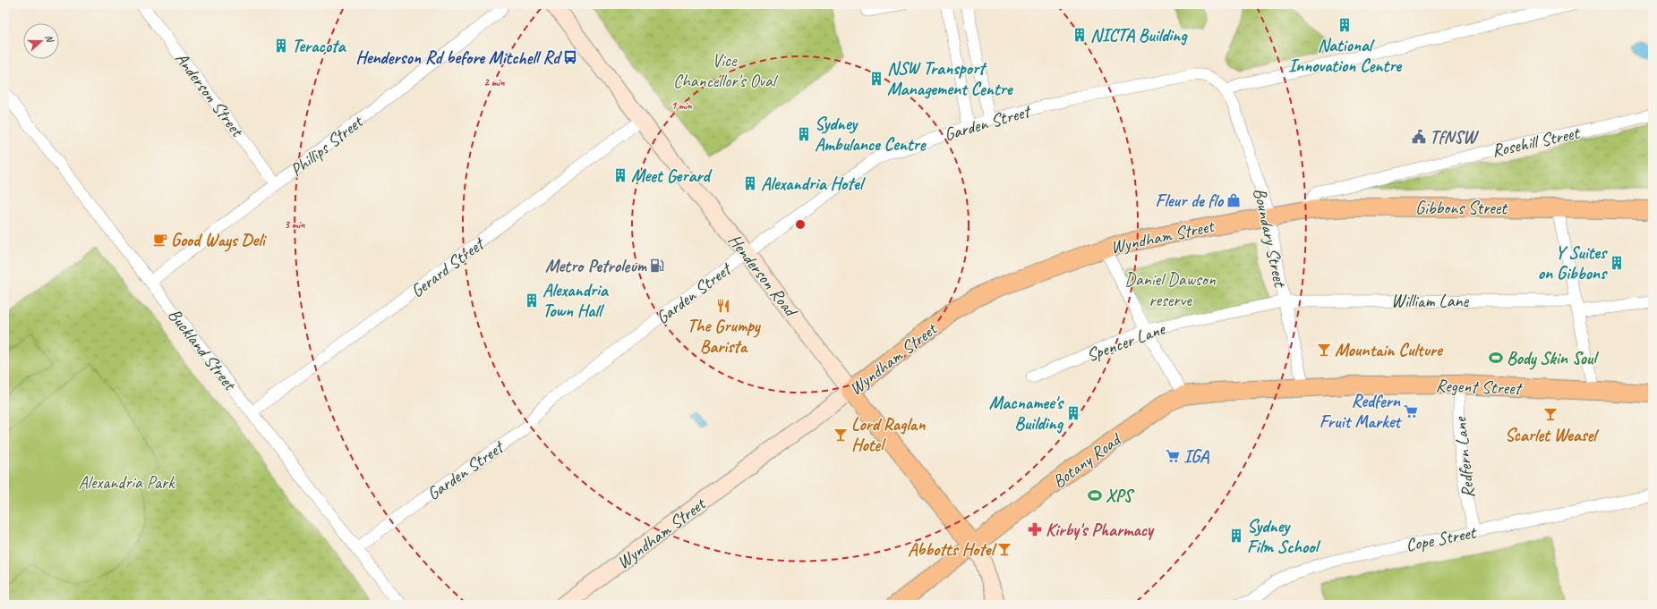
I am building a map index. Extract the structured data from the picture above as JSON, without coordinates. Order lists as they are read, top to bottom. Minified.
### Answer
{"streets":{"main road":["Gibbons Street","Wyndham Street","Henderson Road","Regent Street","Botany Road"],"street":["Anderson Street","Garden Street","Rosehill Street","Phillips Street","Boundary Street","Gerard Street","William Lane","Spencer Lane","Buckland Street","Redfern Lane","Cope Street"]},"crossings":[["Anderson Street","Phillips Street"],["Garden Street","Boundary Street"],["Garden Street","Henderson Road"],["Garden Street","Buckland Street"],["Rosehill Street","Gibbons Street"],["Phillips Street","Buckland Street"],["Gibbons Street","Wyndham Street"],["Gibbons Street","Boundary Street"],["Wyndham Street","Boundary Street"],["Wyndham Street","Henderson Road"],["Boundary Street","William Lane"],["Boundary Street","Spencer Lane"],["Boundary Street","Regent Street"],["Boundary Street","Botany Road"],["Gerard Street","Henderson Road"],["Gerard Street","Buckland Street"],["Henderson Road","Botany Road"],["William Lane","Spencer Lane"],["Regent Street","Redfern Lane"],["Regent Street","Botany Road"],["Redfern Lane","Cope Street"]],"parks":["Vice Chancellor's Oval","Daniel Dawson reserve","Alexandria Park"],"places":{"building":["National Innovation Centre","NICTA Building","Teracota","NSW Transport Management Centre","Sydney Ambulance Centre","Meet Gerard","Alexandria Hotel","Y Suites on Gibbons","Alexandria Town Hall","Macnamee's Building","Sydney Film School"],"bus stop":["Henderson Rd before Mitchell Rd"],"public building":["TfNSW"],"shop":["Fleur de flo"],"cafe":["Good Ways Deli"],"fuel station":["Metro Petroleum"],"restaurant":["The Grumpy Barista"],"bar":["Mountain Culture","Scarlet Weasel","Lord Raglan Hotel","Abbotts Hotel"],"sports":["Body Skin Soul","XPS"],"supermarket":["Redfern Fruit Market","IGA"],"pharmacy":["Kirby's Pharmacy"]},"north":"right","rings":["2 min","1 min","3 min"]}
